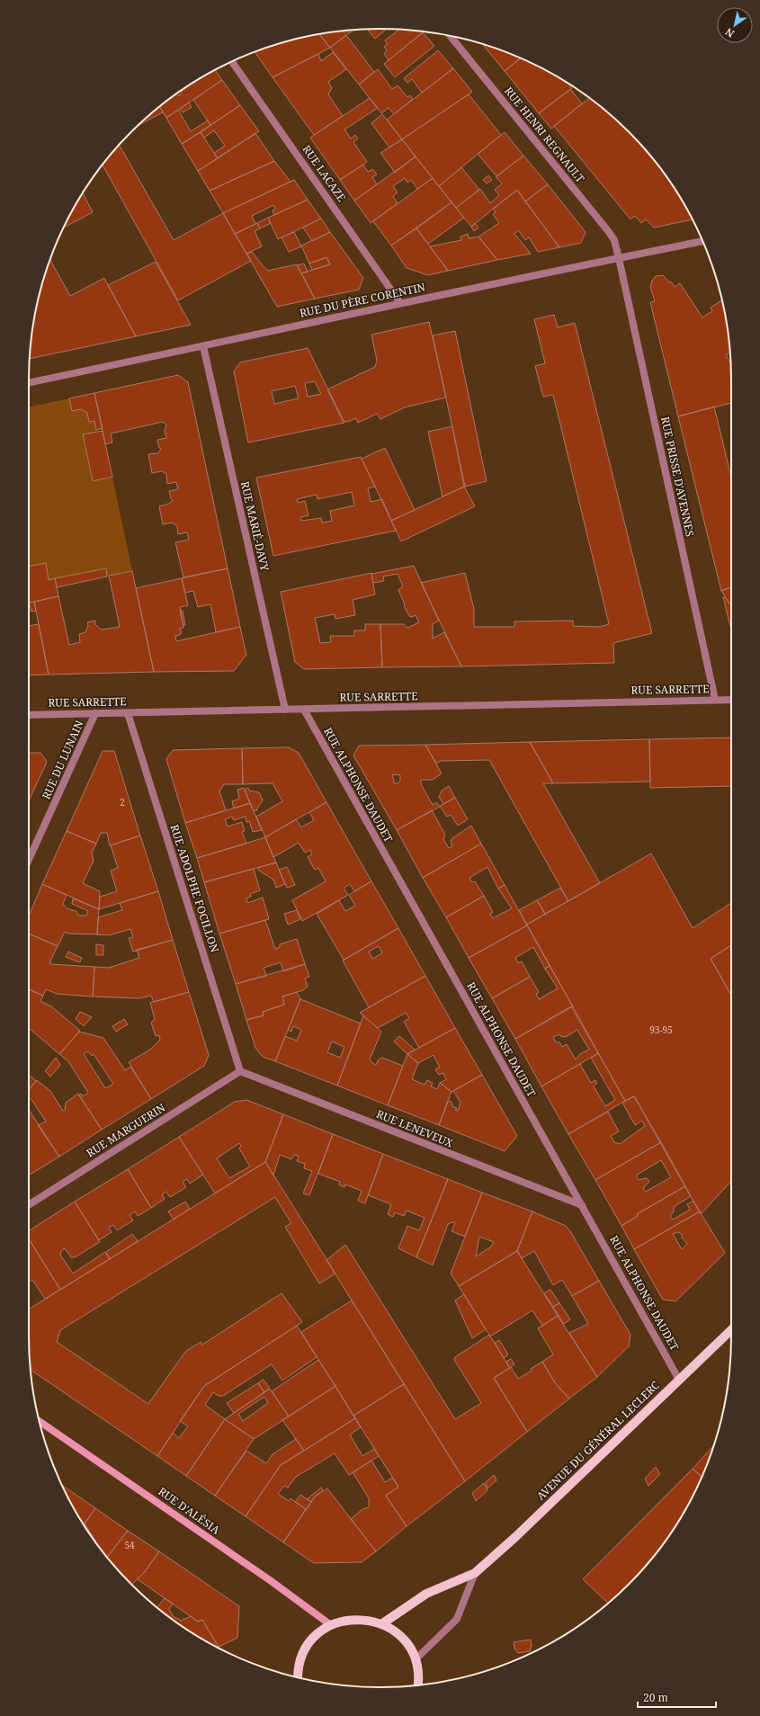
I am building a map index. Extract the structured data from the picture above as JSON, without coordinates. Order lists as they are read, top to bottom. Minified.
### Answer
{"streets":{"main road":["AVENUE DU GÉNÉRAL LECLERC","RUE D'ALÉSIA"],"street":["RUE HENRI REGNAULT","RUE LACAZE","RUE DU PÈRE CORENTIN","RUE PRISSE D'AVENNES","RUE MARIÉ-DAVY","RUE SARRETTE","RUE DU LUNAIN","RUE ALPHONSE DAUDET","RUE ADOLPHE FOCILLON","RUE LENEVEUX","RUE MARGUERIN"]},"crossings":[["RUE HENRI REGNAULT","RUE DU PÈRE CORENTIN"],["RUE HENRI REGNAULT","RUE PRISSE D'AVENNES"],["RUE LACAZE","RUE DU PÈRE CORENTIN"],["RUE DU PÈRE CORENTIN","RUE PRISSE D'AVENNES"],["RUE DU PÈRE CORENTIN","RUE MARIÉ-DAVY"],["RUE PRISSE D'AVENNES","RUE SARRETTE"],["RUE MARIÉ-DAVY","RUE SARRETTE"],["RUE SARRETTE","RUE DU LUNAIN"],["RUE SARRETTE","RUE ALPHONSE DAUDET"],["RUE SARRETTE","RUE ADOLPHE FOCILLON"],["RUE ALPHONSE DAUDET","RUE LENEVEUX"],["RUE ALPHONSE DAUDET","AVENUE DU GÉNÉRAL LECLERC"],["RUE ADOLPHE FOCILLON","RUE LENEVEUX"],["RUE ADOLPHE FOCILLON","RUE MARGUERIN"],["RUE LENEVEUX","RUE MARGUERIN"]],"house_numbers":["2","93-95","54"],"scale_bar":"20 m","north":"bottom left"}
